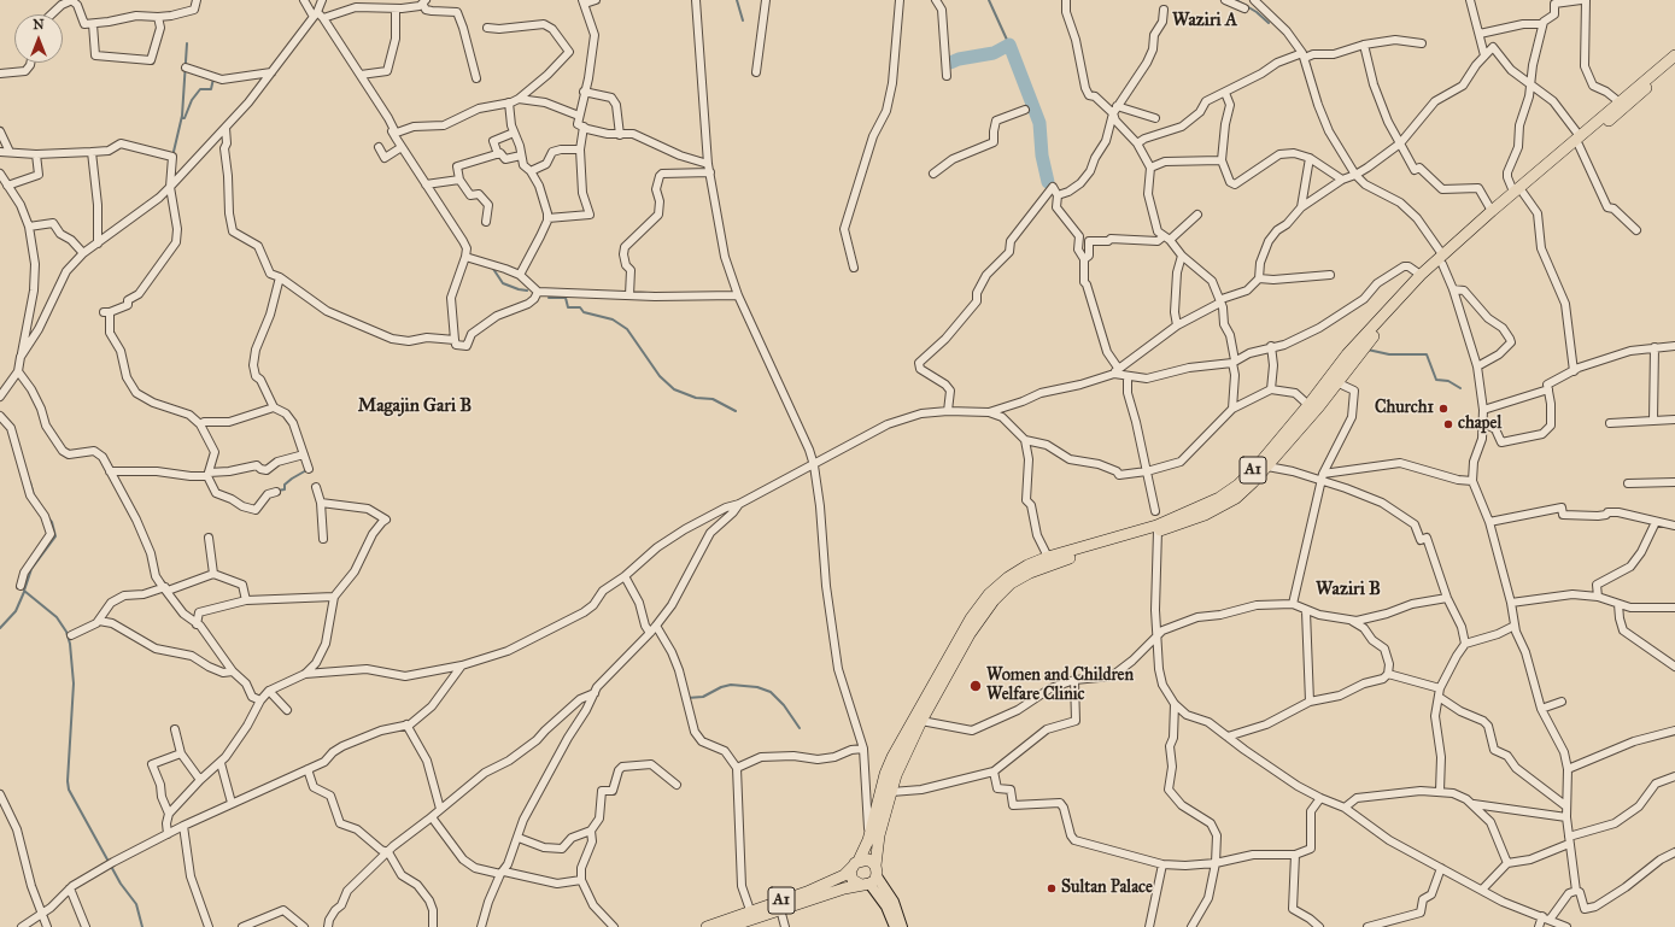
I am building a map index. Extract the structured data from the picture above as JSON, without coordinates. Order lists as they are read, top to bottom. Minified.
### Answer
{"streets":{"highway":["A1"]},"districts":["Waziri A","Magajin Gari B","Waziri B"],"places":["Church1","chapel","Women and Children Welfare Clinic","Sultan Palace"],"north":"top"}
